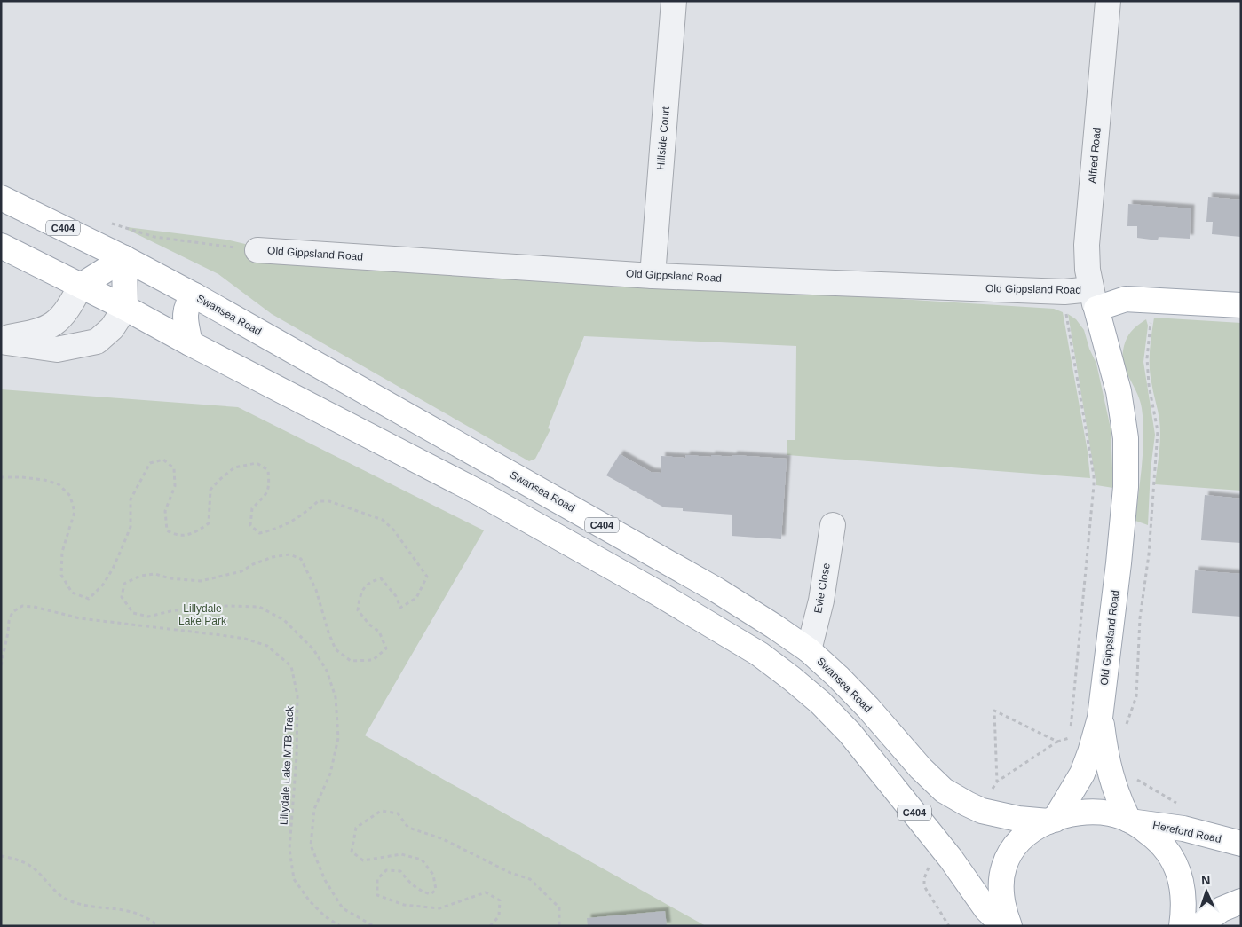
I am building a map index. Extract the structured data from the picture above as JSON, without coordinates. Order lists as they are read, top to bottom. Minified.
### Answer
{"streets":{"main road":["C404","Old Gippsland Road","Swansea Road","Hereford Road"],"street":["Hillside Court","Alfred Road","Evie Close"],"path":["Lillydale Lake MTB Track"]},"crossings":[["Hillside Court","Old Gippsland Road"],["Alfred Road","Old Gippsland Road"],["C404","Old Gippsland Road"],["C404","Swansea Road"],["C404","Hereford Road"],["Old Gippsland Road","Swansea Road"],["Old Gippsland Road","Hereford Road"],["Swansea Road","Evie Close"]],"parks":["Lillydale Lake Park"],"north":"top"}
